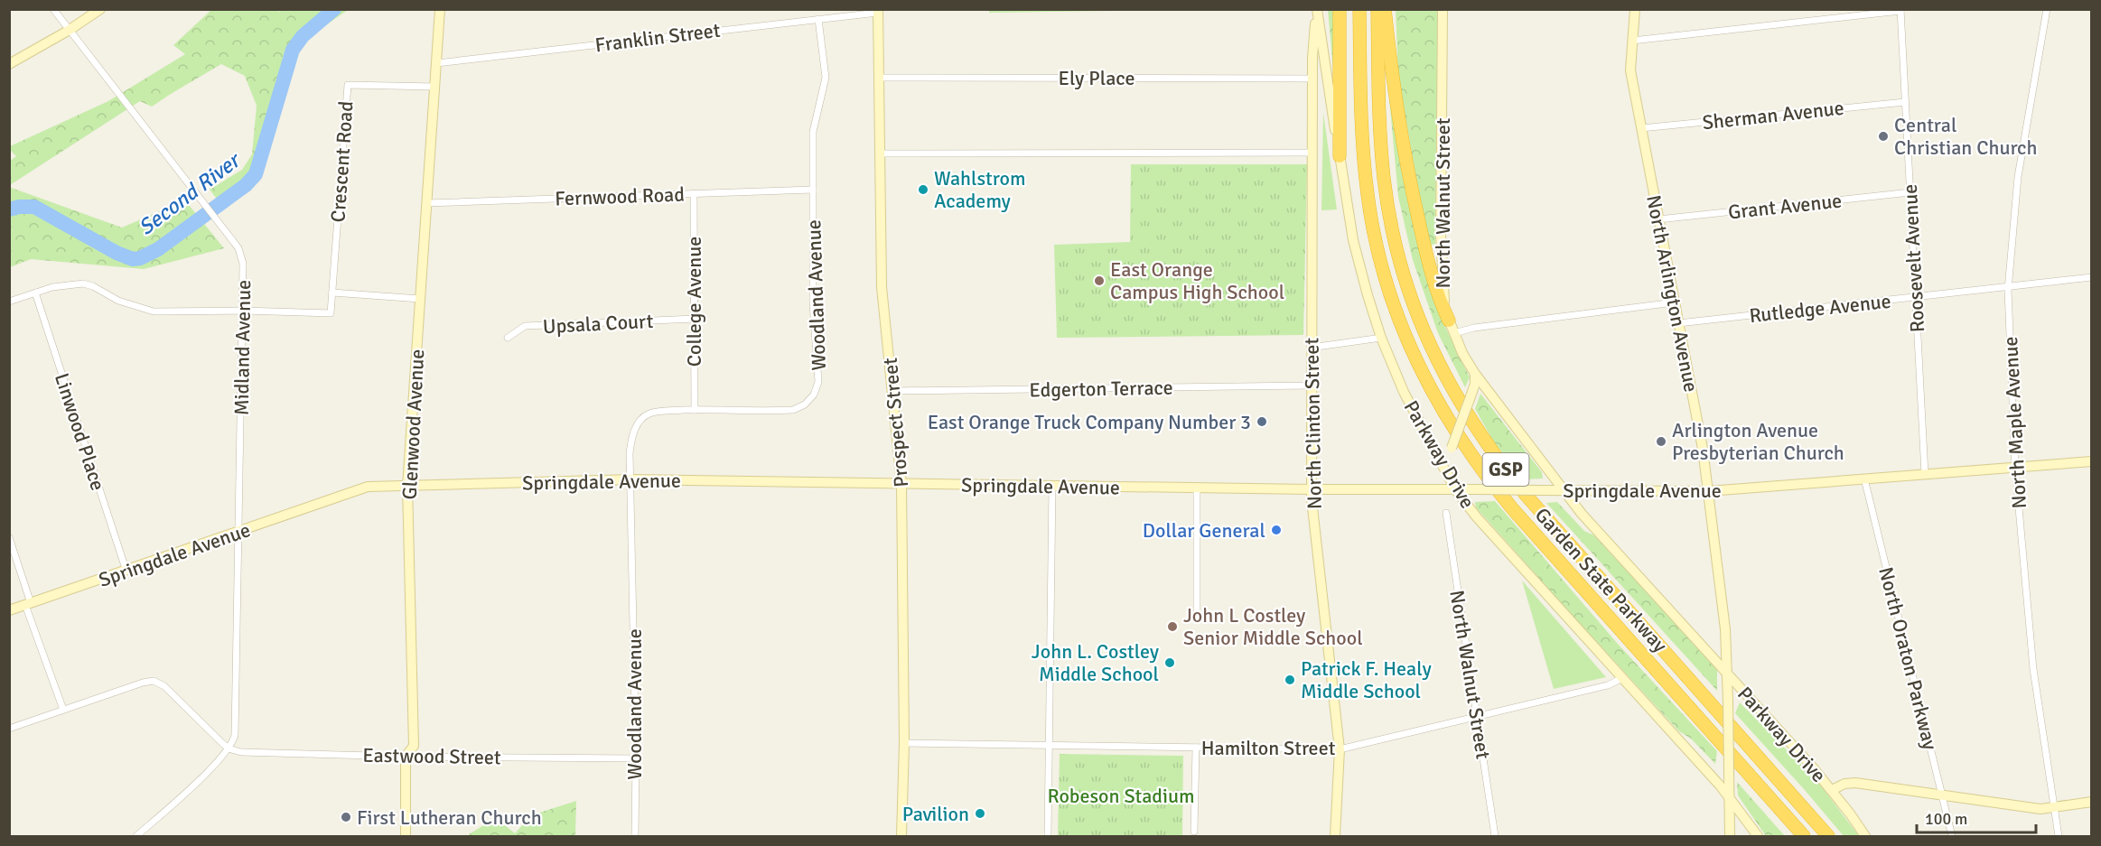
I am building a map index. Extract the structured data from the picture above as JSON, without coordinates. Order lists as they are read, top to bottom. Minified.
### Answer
{"streets":{"highway":["GSP","Garden State Parkway"],"street":["Franklin Street","Ely Place","Sherman Avenue","Crescent Road","Fernwood Road","North Walnut Street","Grant Avenue","Roosevelt Avenue","North Arlington Avenue","Woodland Avenue","College Avenue","Rutledge Avenue","Upsala Court","Midland Avenue","Edgerton Terrace","Prospect Street","North Maple Avenue","North Clinton Street","Glenwood Avenue","Linwood Place","Parkway Drive","Springdale Avenue","North Oraton Parkway","Hamilton Street","Eastwood Street"]},"crossings":[["Franklin Street","Woodland Avenue"],["Franklin Street","Prospect Street"],["Franklin Street","Glenwood Avenue"],["Ely Place","Prospect Street"],["Ely Place","North Clinton Street"],["Sherman Avenue","Roosevelt Avenue"],["Sherman Avenue","North Arlington Avenue"],["Crescent Road","Glenwood Avenue"],["Fernwood Road","Woodland Avenue"],["Fernwood Road","College Avenue"],["Fernwood Road","Glenwood Avenue"],["North Walnut Street","Parkway Drive"],["North Walnut Street","Springdale Avenue"],["North Walnut Street","Hamilton Street"],["Grant Avenue","Roosevelt Avenue"],["Grant Avenue","North Arlington Avenue"],["Roosevelt Avenue","Rutledge Avenue"],["Roosevelt Avenue","Springdale Avenue"],["North Arlington Avenue","Rutledge Avenue"],["North Arlington Avenue","Parkway Drive"],["North Arlington Avenue","Springdale Avenue"],["Woodland Avenue","College Avenue"],["Woodland Avenue","Springdale Avenue"],["Woodland Avenue","Eastwood Street"],["College Avenue","Upsala Court"],["Rutledge Avenue","North Maple Avenue"],["Midland Avenue","Springdale Avenue"],["Midland Avenue","Eastwood Street"],["Edgerton Terrace","Prospect Street"],["Edgerton Terrace","North Clinton Street"],["Prospect Street","Springdale Avenue"],["Prospect Street","Hamilton Street"],["North Maple Avenue","Springdale Avenue"],["North Clinton Street","Parkway Drive"],["North Clinton Street","Springdale Avenue"],["North Clinton Street","Hamilton Street"],["Glenwood Avenue","Springdale Avenue"],["Glenwood Avenue","Eastwood Street"],["Linwood Place","Springdale Avenue"],["Parkway Drive","Springdale Avenue"],["Parkway Drive","Hamilton Street"],["Springdale Avenue","North Oraton Parkway"]],"water":["Second River"],"parks":["Robeson Stadium"],"places":["Central Christian Church","Wahlstrom Academy","East Orange Campus High School","East Orange Truck Company Number 3","Arlington Avenue Presbyterian Church","Dollar General","John L Costley Senior Middle School","John L. Costley Middle School","Patrick F. Healy Middle School","Pavilion","First Lutheran Church"],"scale_bar":"100 m"}
